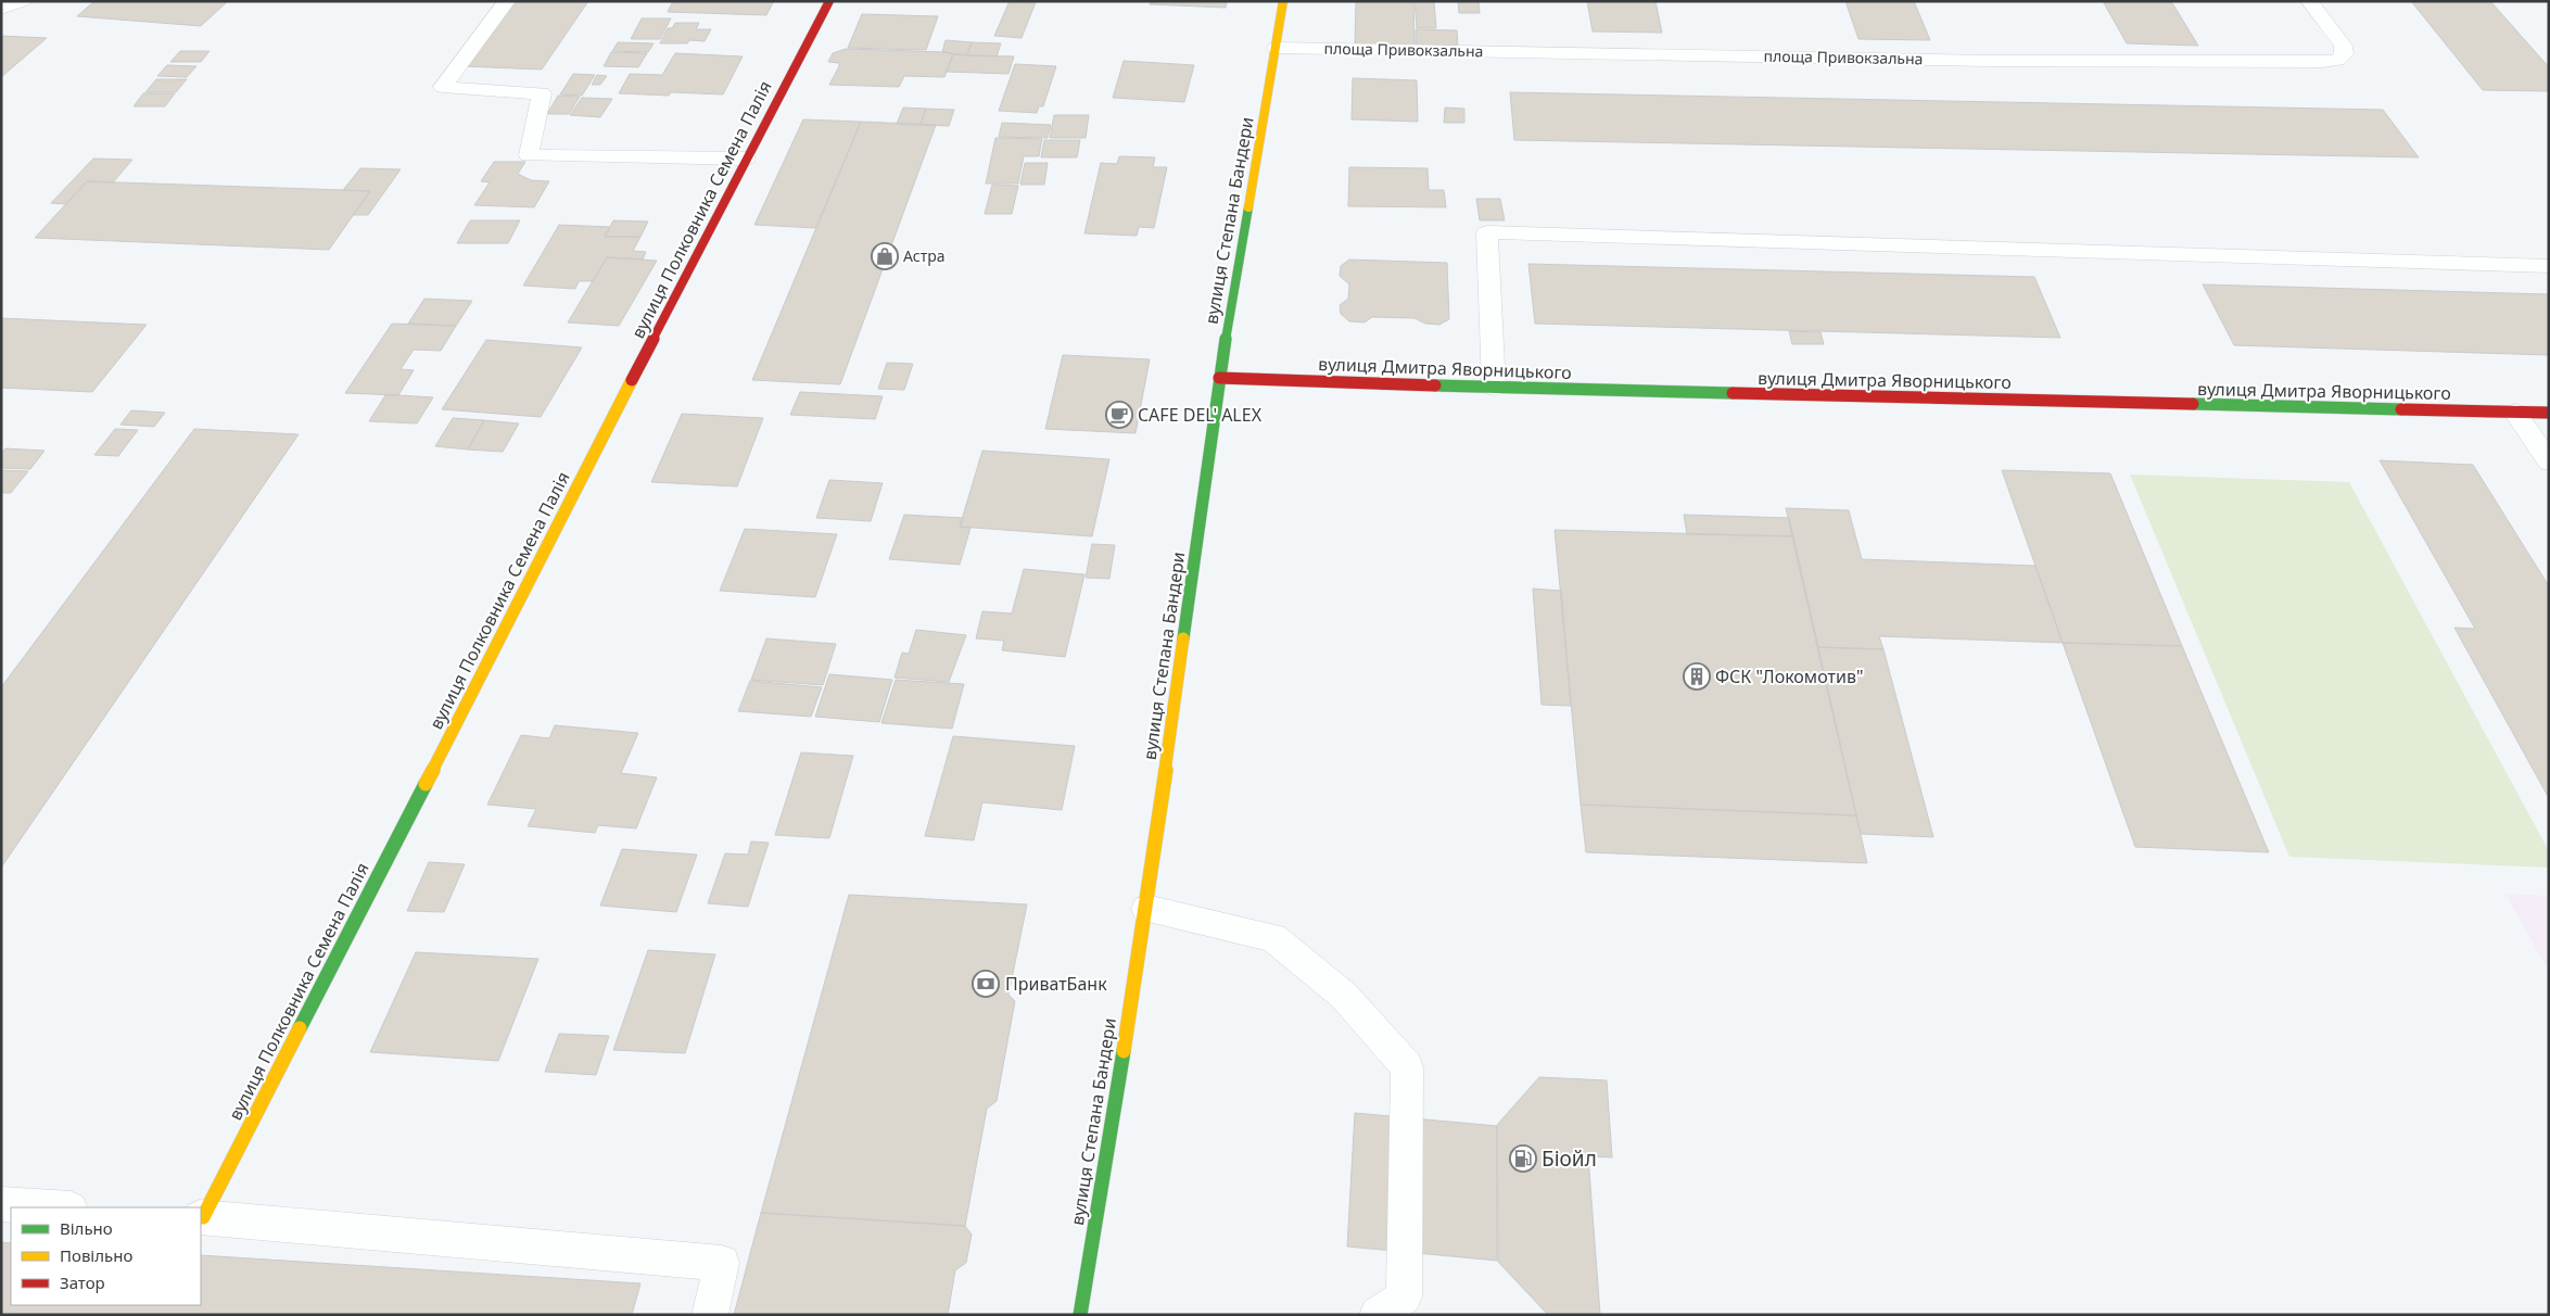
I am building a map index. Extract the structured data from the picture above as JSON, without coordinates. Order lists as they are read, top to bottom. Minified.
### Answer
{"streets":{"street":["вулиця Полковника Семена Палія","вулиця Степана Бандери","вулиця Дмитра Яворницького"],"lane":["площа Привокзальна"]},"crossings":[["площа Привокзальна","вулиця Степана Бандери"],["вулиця Степана Бандери","вулиця Дмитра Яворницького"]],"places":{"shop":["Астра"],"cafe":["CAFE DEL' ALEX"],"building":["ФСК \"Локомотив\""],"bank":["ПриватБанк"],"fuel station":["Біойл"]},"legend":["Вільно","Повільно","Затор"]}
